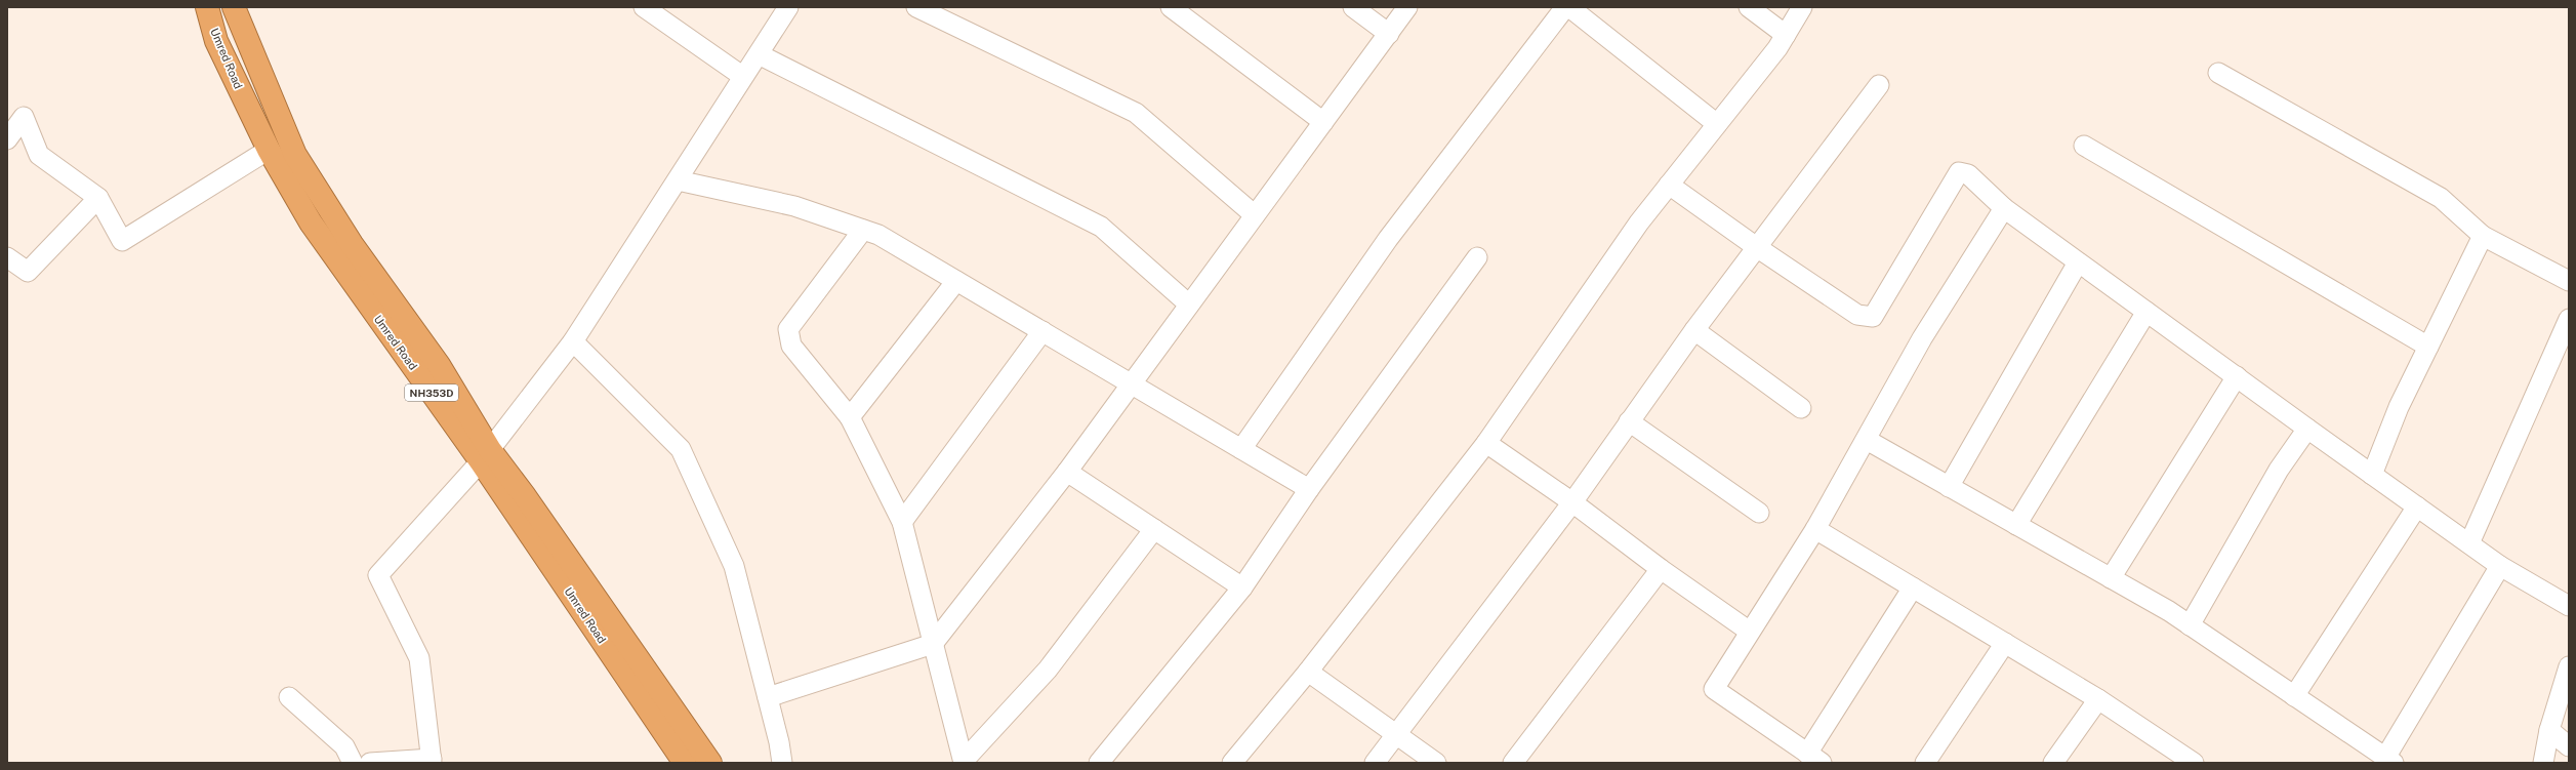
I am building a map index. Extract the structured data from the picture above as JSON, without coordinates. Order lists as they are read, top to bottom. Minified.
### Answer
{"streets":{"highway":["Umred Road","NH353D"]},"crossings":[["Umred Road","NH353D"]]}
